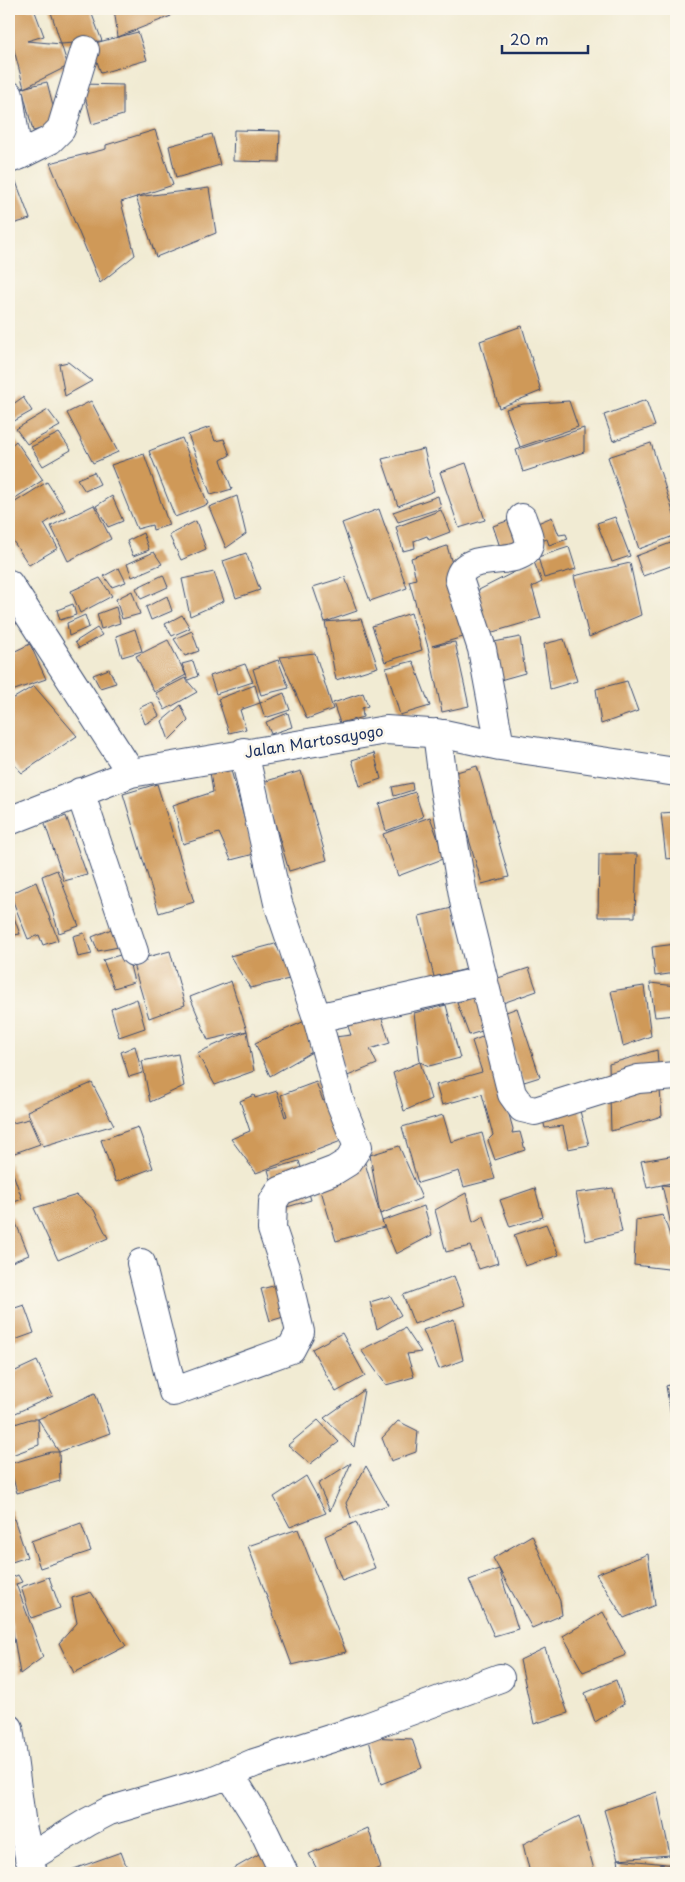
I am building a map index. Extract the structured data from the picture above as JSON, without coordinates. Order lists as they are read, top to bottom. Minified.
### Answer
{"streets":{"street":["Jalan Martosayogo"]},"scale_bar":"20 m"}
